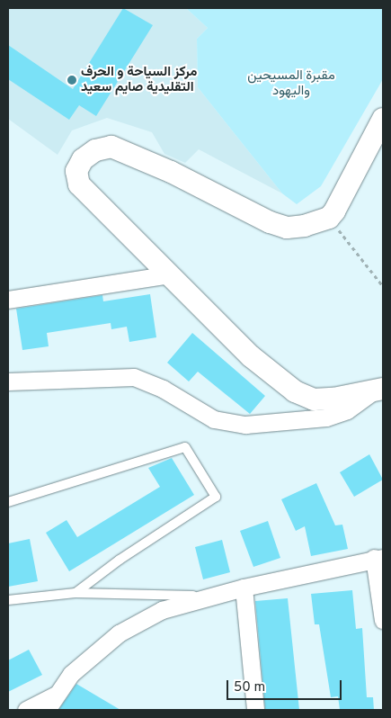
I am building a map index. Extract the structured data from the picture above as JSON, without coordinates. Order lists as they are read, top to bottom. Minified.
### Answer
{"parks":["مقبرة المسيحين واليهود"],"places":["مركز السياحة و الحرف التقليدية صايم سعيد"],"scale_bar":"50 m"}
